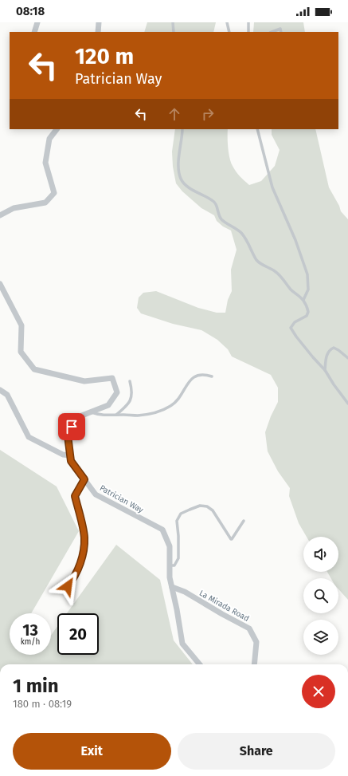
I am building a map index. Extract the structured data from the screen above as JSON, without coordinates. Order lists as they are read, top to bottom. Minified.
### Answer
{"streets":{"street":["Patrician Way","La Mirada Road"]},"crossings":[["Patrician Way","La Mirada Road"]],"page":{"status":"08:18","turn":["120 m","Patrician Way"],"speed":"13 km/h","limit":"20","heading":["1 min","180 m · 08:19"],"buttons":["Exit","Share"]}}
